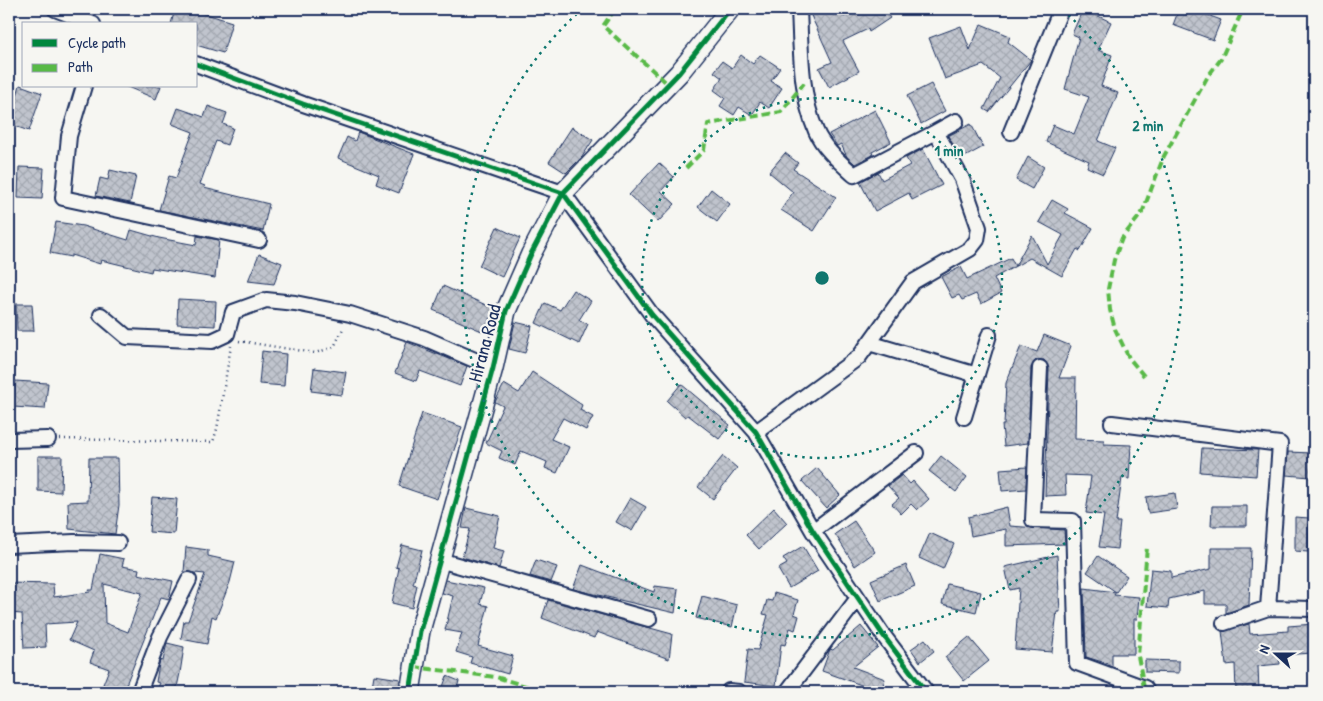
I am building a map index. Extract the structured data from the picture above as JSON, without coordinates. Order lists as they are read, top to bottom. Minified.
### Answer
{"streets":{"street":["Hirana Road"]},"legend":["Cycle path","Path"],"north":"left","rings":["2 min","1 min"]}
